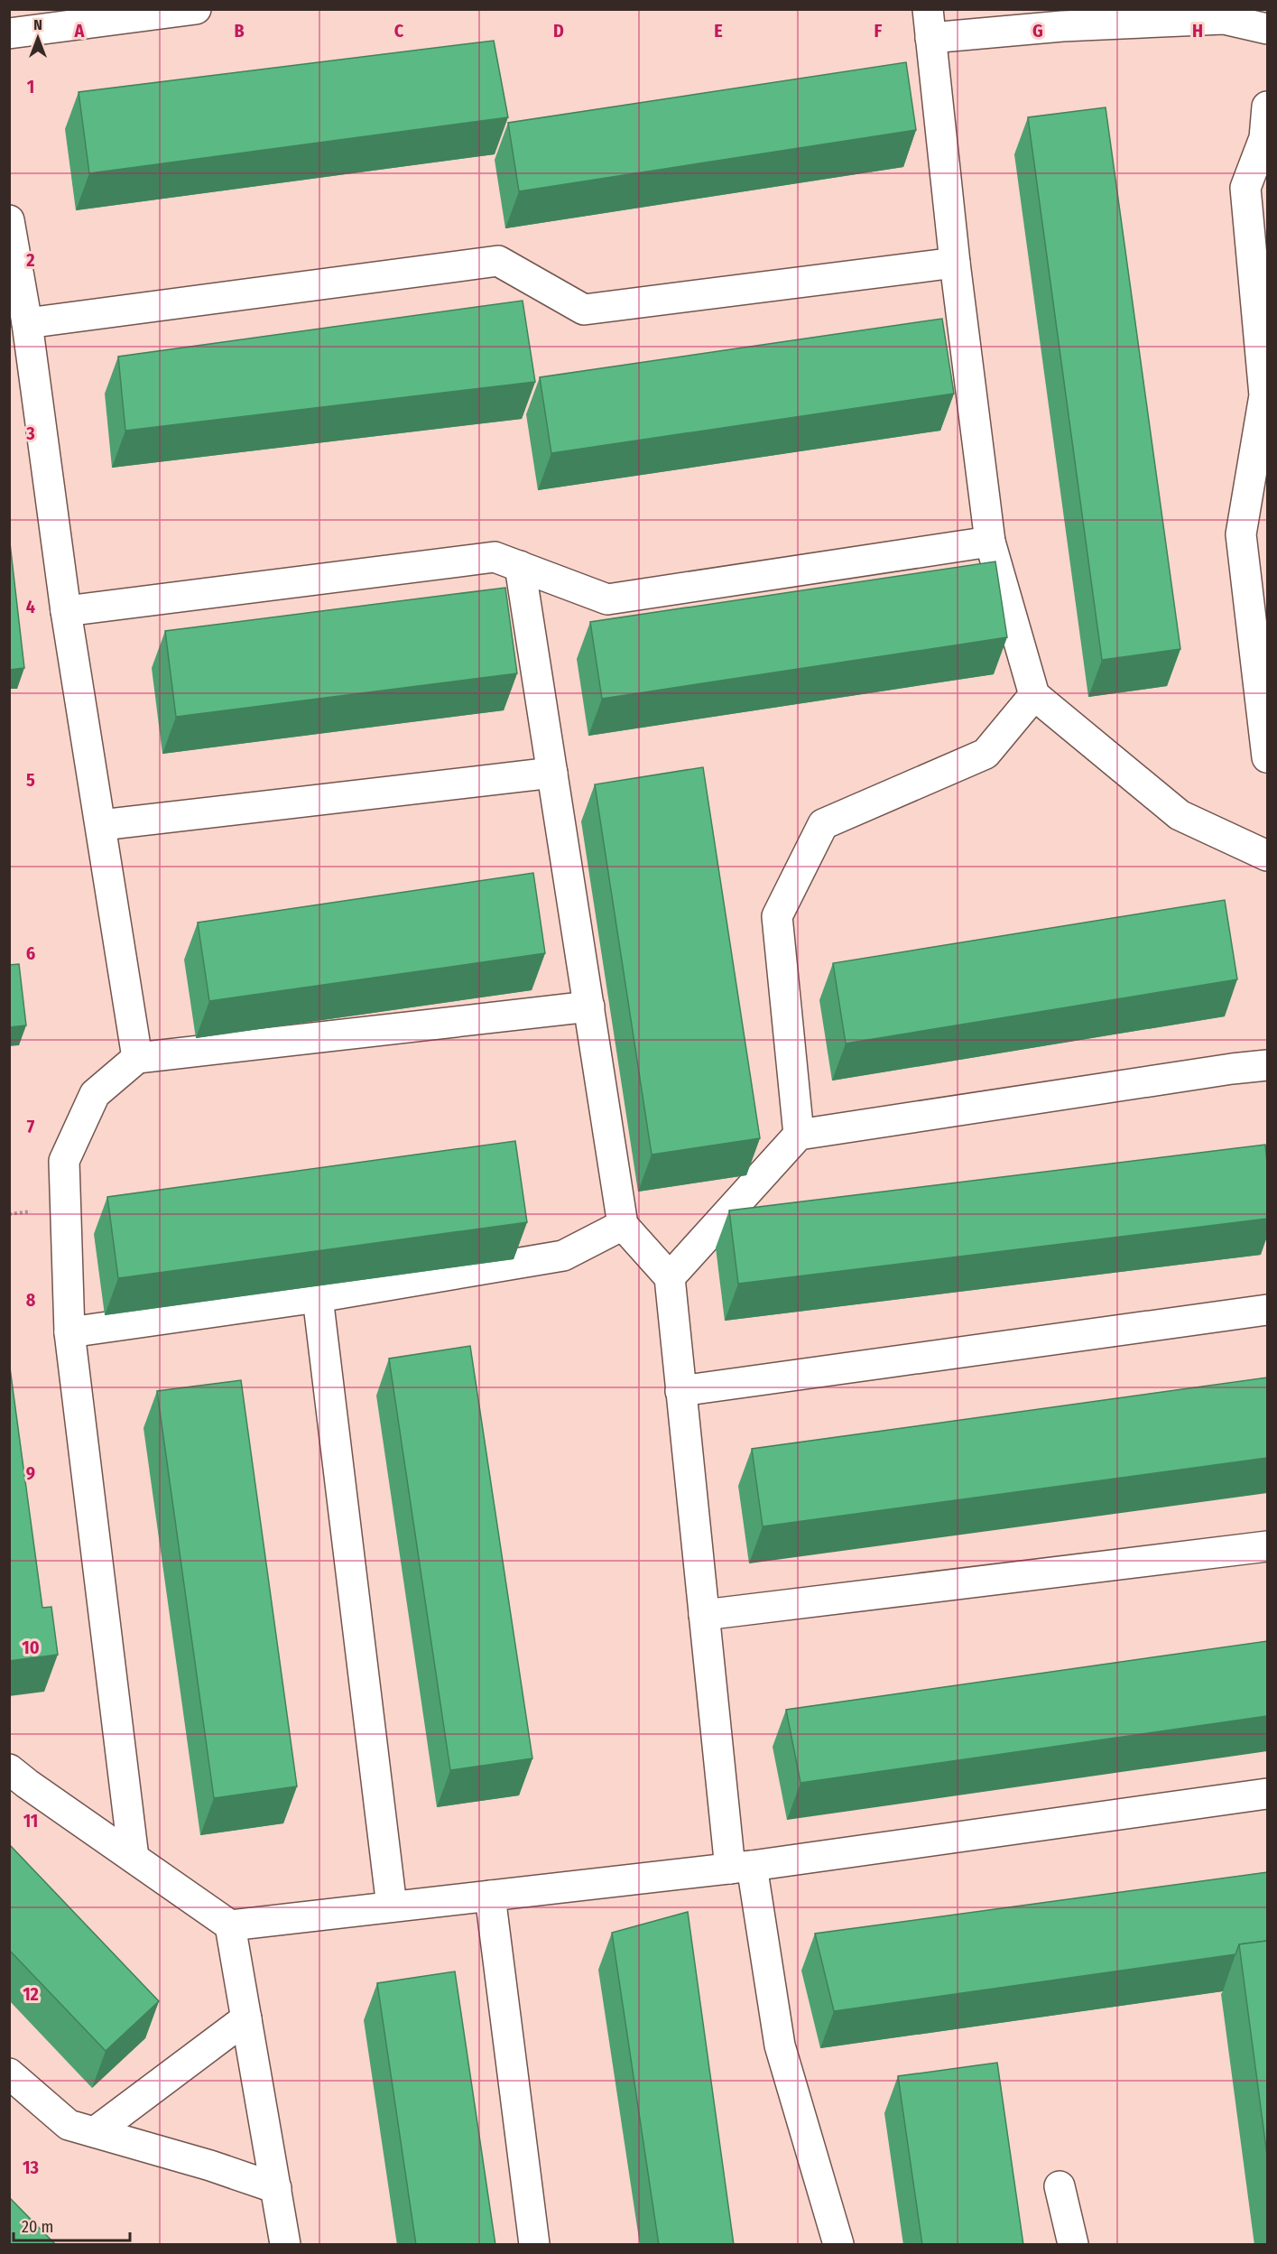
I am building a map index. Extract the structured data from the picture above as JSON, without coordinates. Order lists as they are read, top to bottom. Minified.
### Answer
{"scale_bar":"20 m","north":"top","grid":{"columns":["A","B","C","D","E","F","G","H"],"rows":["1","2","3","4","5","6","7","8","9","10","11","12","13"]}}
